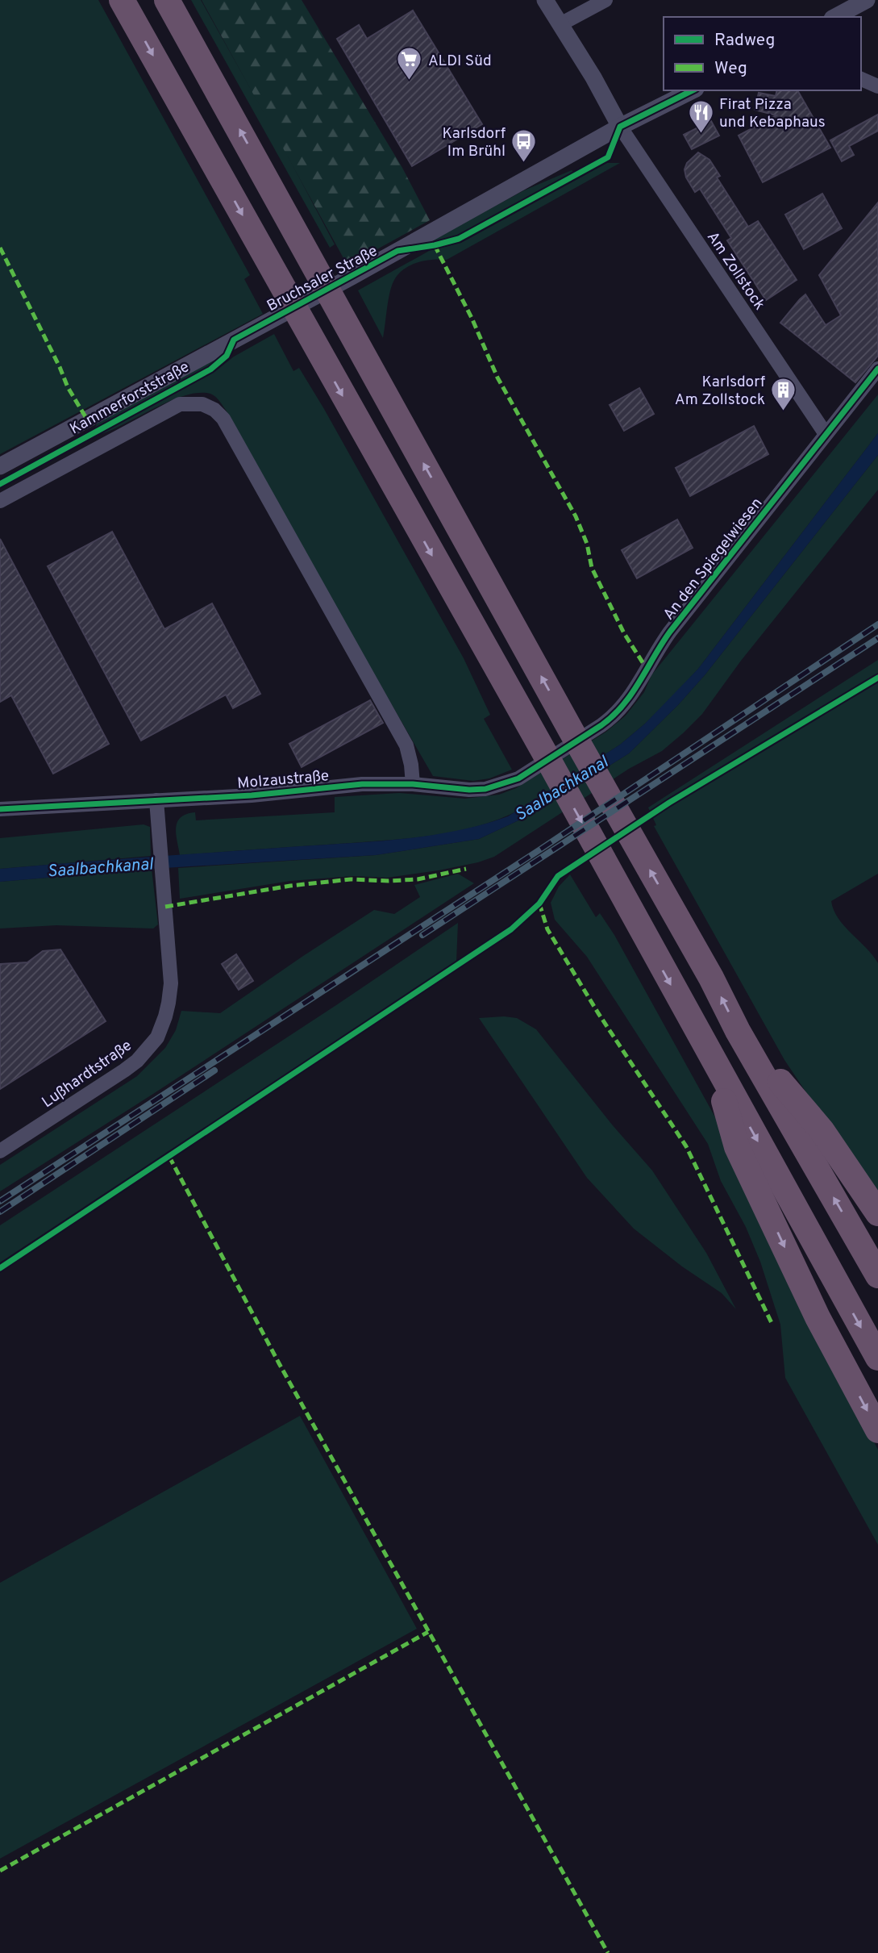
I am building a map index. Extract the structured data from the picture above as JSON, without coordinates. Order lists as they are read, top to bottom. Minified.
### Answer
{"streets":{"street":["Am Zollstock","Bruchsaler Straße","Kammerforststraße","An den Spiegelwiesen","Molzaustraße","Lußhardtstraße"]},"crossings":[["Am Zollstock","Bruchsaler Straße"],["Am Zollstock","An den Spiegelwiesen"],["Bruchsaler Straße","Kammerforststraße"],["An den Spiegelwiesen","Molzaustraße"],["Molzaustraße","Lußhardtstraße"]],"water":["Saalbachkanal"],"places":{"supermarket":["ALDI Süd"],"restaurant":["Firat Pizza und Kebaphaus"],"bus stop":["Karlsdorf Im Brühl"],"building":["Karlsdorf Am Zollstock"]},"legend":["Radweg","Weg"]}
